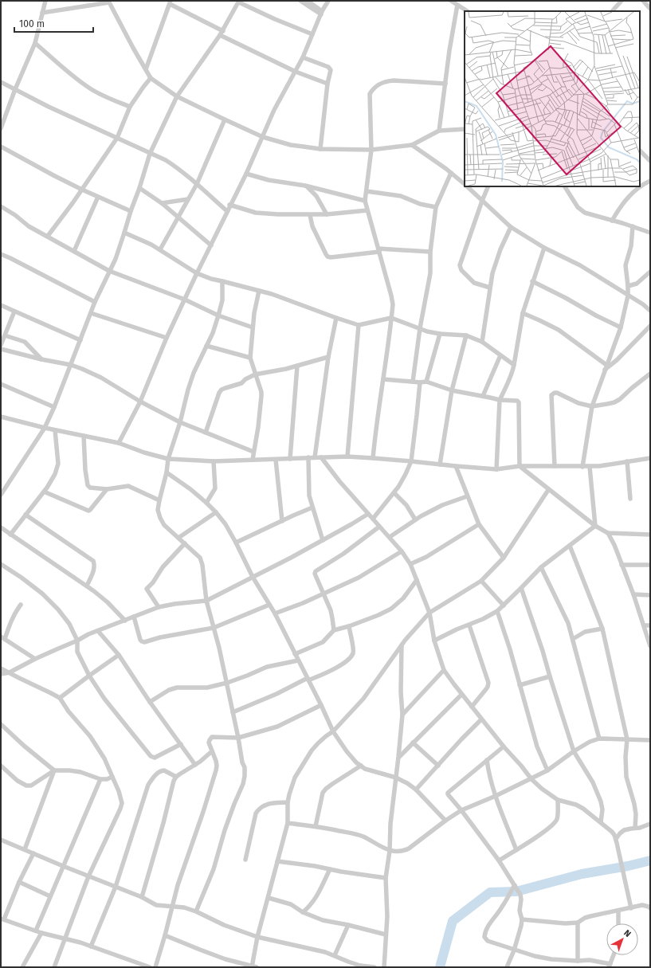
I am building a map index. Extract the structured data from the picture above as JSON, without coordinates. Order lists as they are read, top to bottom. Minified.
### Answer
{"scale_bar":"100 m","north":"top right"}
